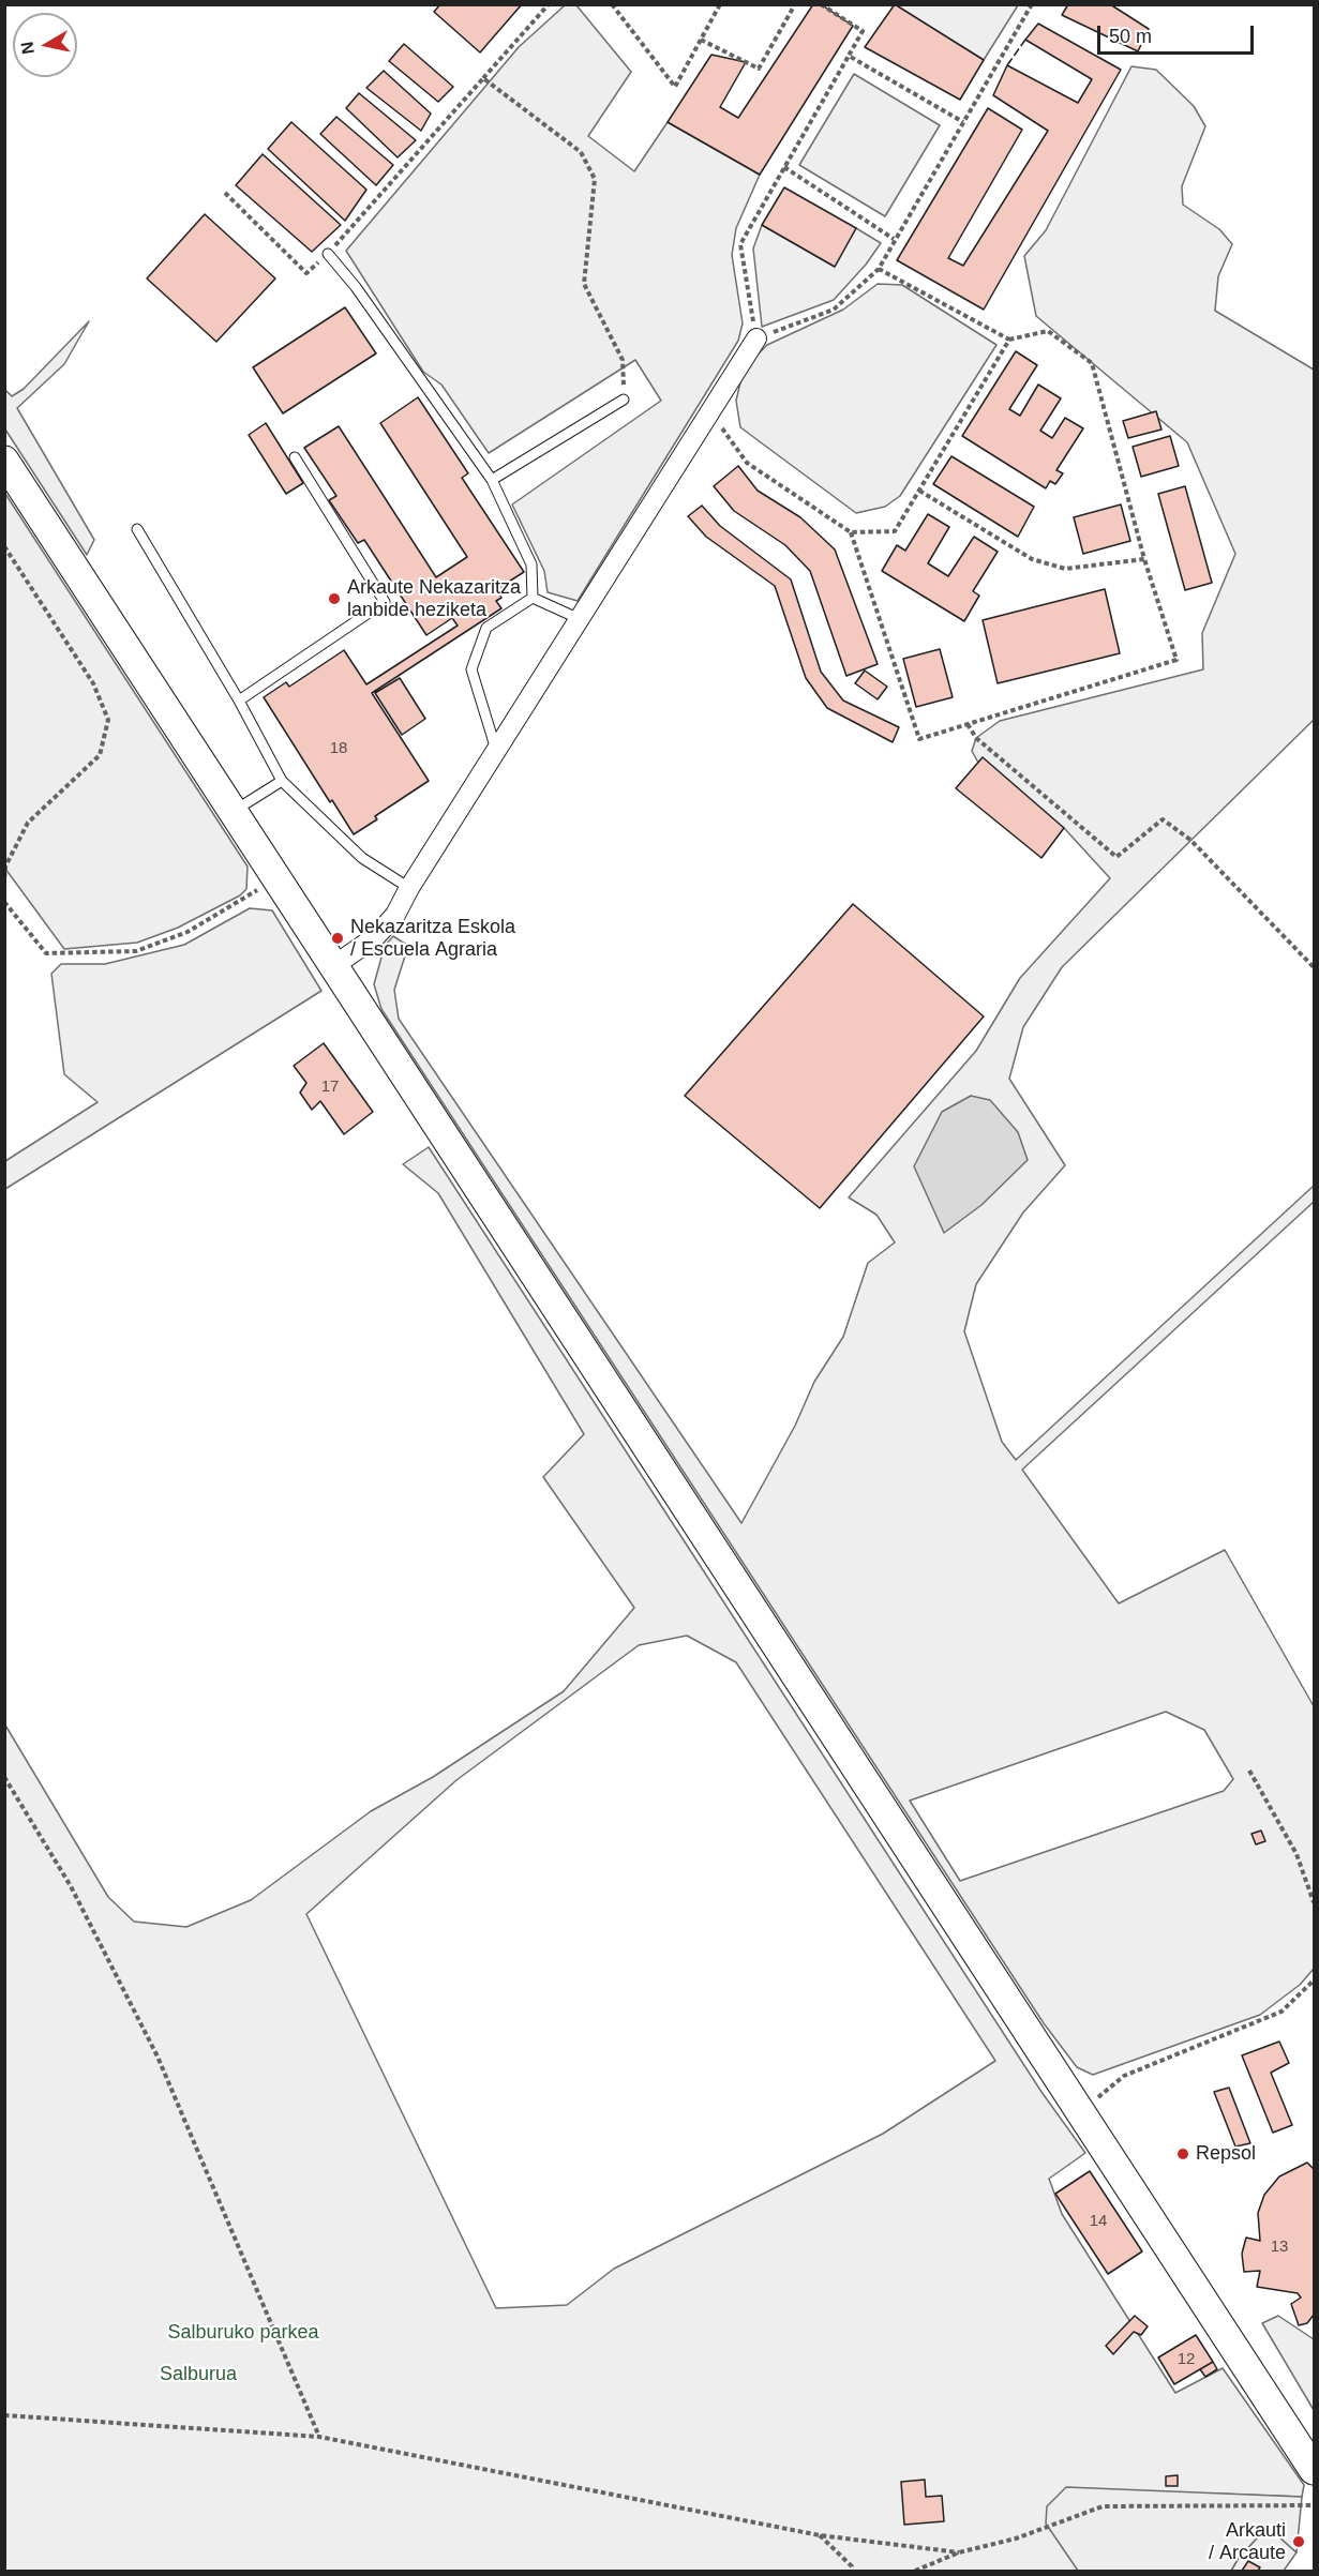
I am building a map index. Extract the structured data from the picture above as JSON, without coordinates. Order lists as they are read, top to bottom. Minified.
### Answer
{"parks":["Salburuko parkea","Salburua"],"places":["Arkaute Nekazaritza lanbide heziketa","Nekazaritza Eskola / Escuela Agraria","Repsol","Arkauti / Arcaute"],"house_numbers":["18","17","14","13","12"],"scale_bar":"50 m","north":"left"}
